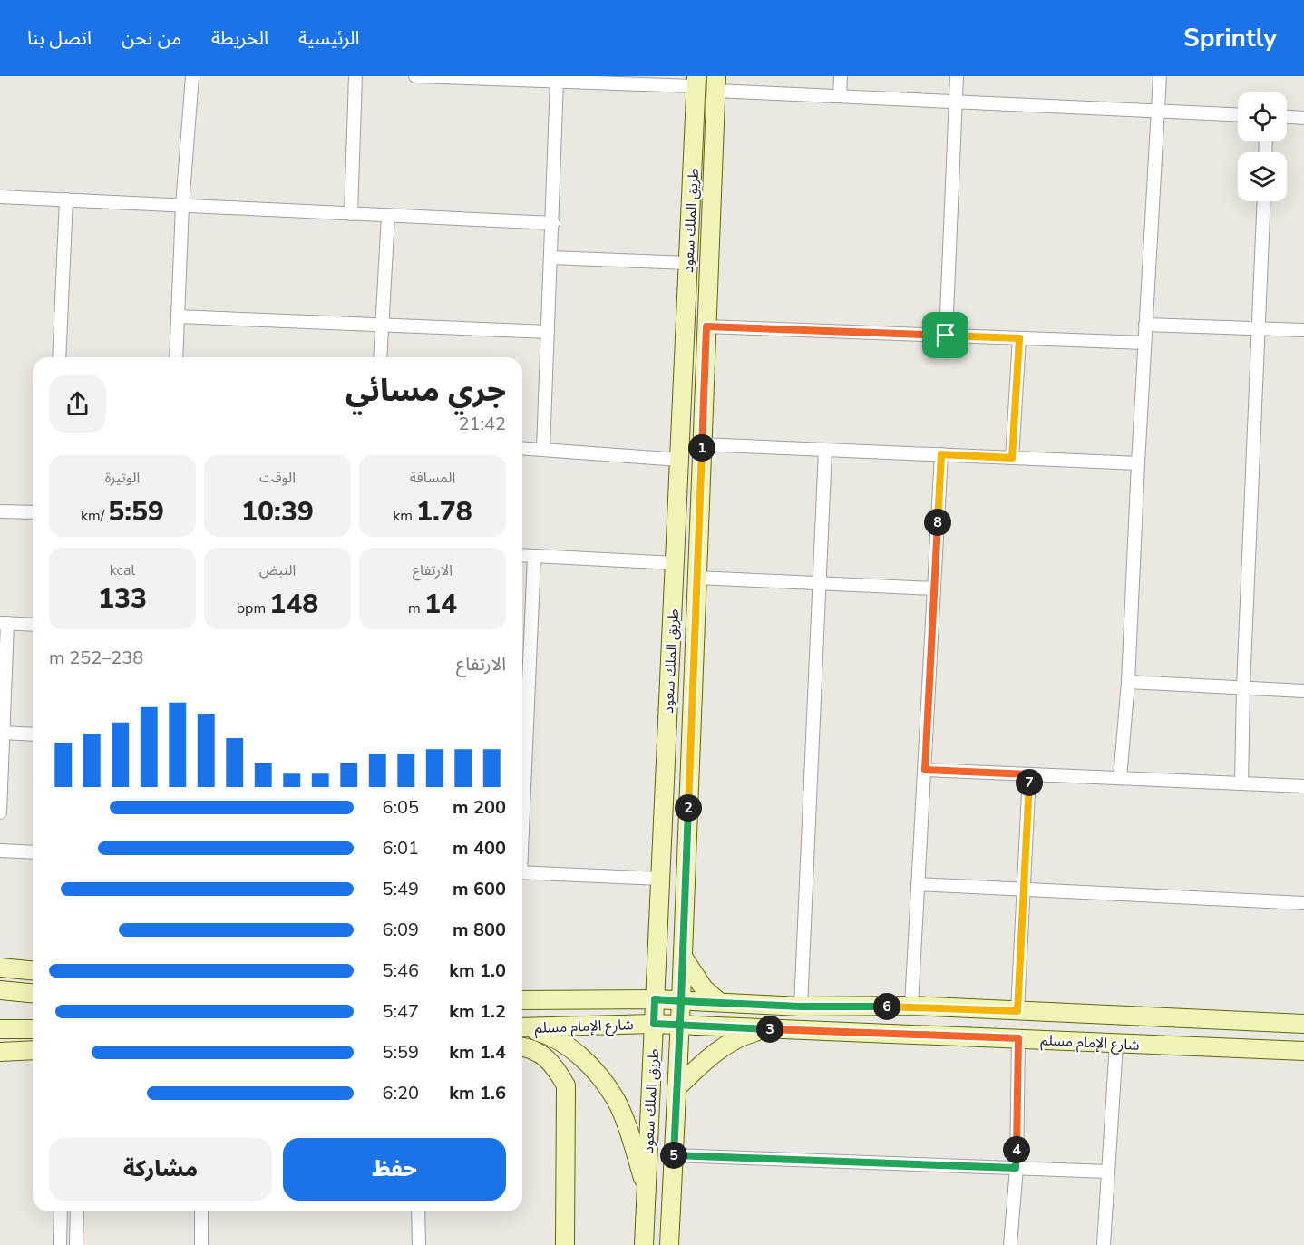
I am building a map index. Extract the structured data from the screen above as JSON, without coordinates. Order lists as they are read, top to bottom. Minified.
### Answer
{"streets":{"main road":["طريق الملك سعود","شارع الإمام مسلم"]},"crossings":[["طريق الملك سعود","شارع الإمام مسلم"]],"page":{"header":"Sprintly","nav":["الرئيسية","الخريطة","من نحن","اتصل بنا"],"heading":["جري مسائي","21:42"],"pins":["1","8","7","2","6","3","4","5"],"stats":[["المسافة","1.78 km"],["الوقت","10:39"],["الوتيرة","5:59 /km"],["الارتفاع","14 m"],["النبض","148 bpm"],["kcal","133"]],"chart":["الارتفاع","238–252 m"],"list":[{"name":"200 m","note":"6:05"},{"name":"400 m","note":"6:01"},{"name":"600 m","note":"5:49"},{"name":"800 m","note":"6:09"},{"name":"1.0 km","note":"5:46"},{"name":"1.2 km","note":"5:47"},{"name":"1.4 km","note":"5:59"},{"name":"1.6 km","note":"6:20"}],"buttons":["حفظ","مشاركة"]}}
